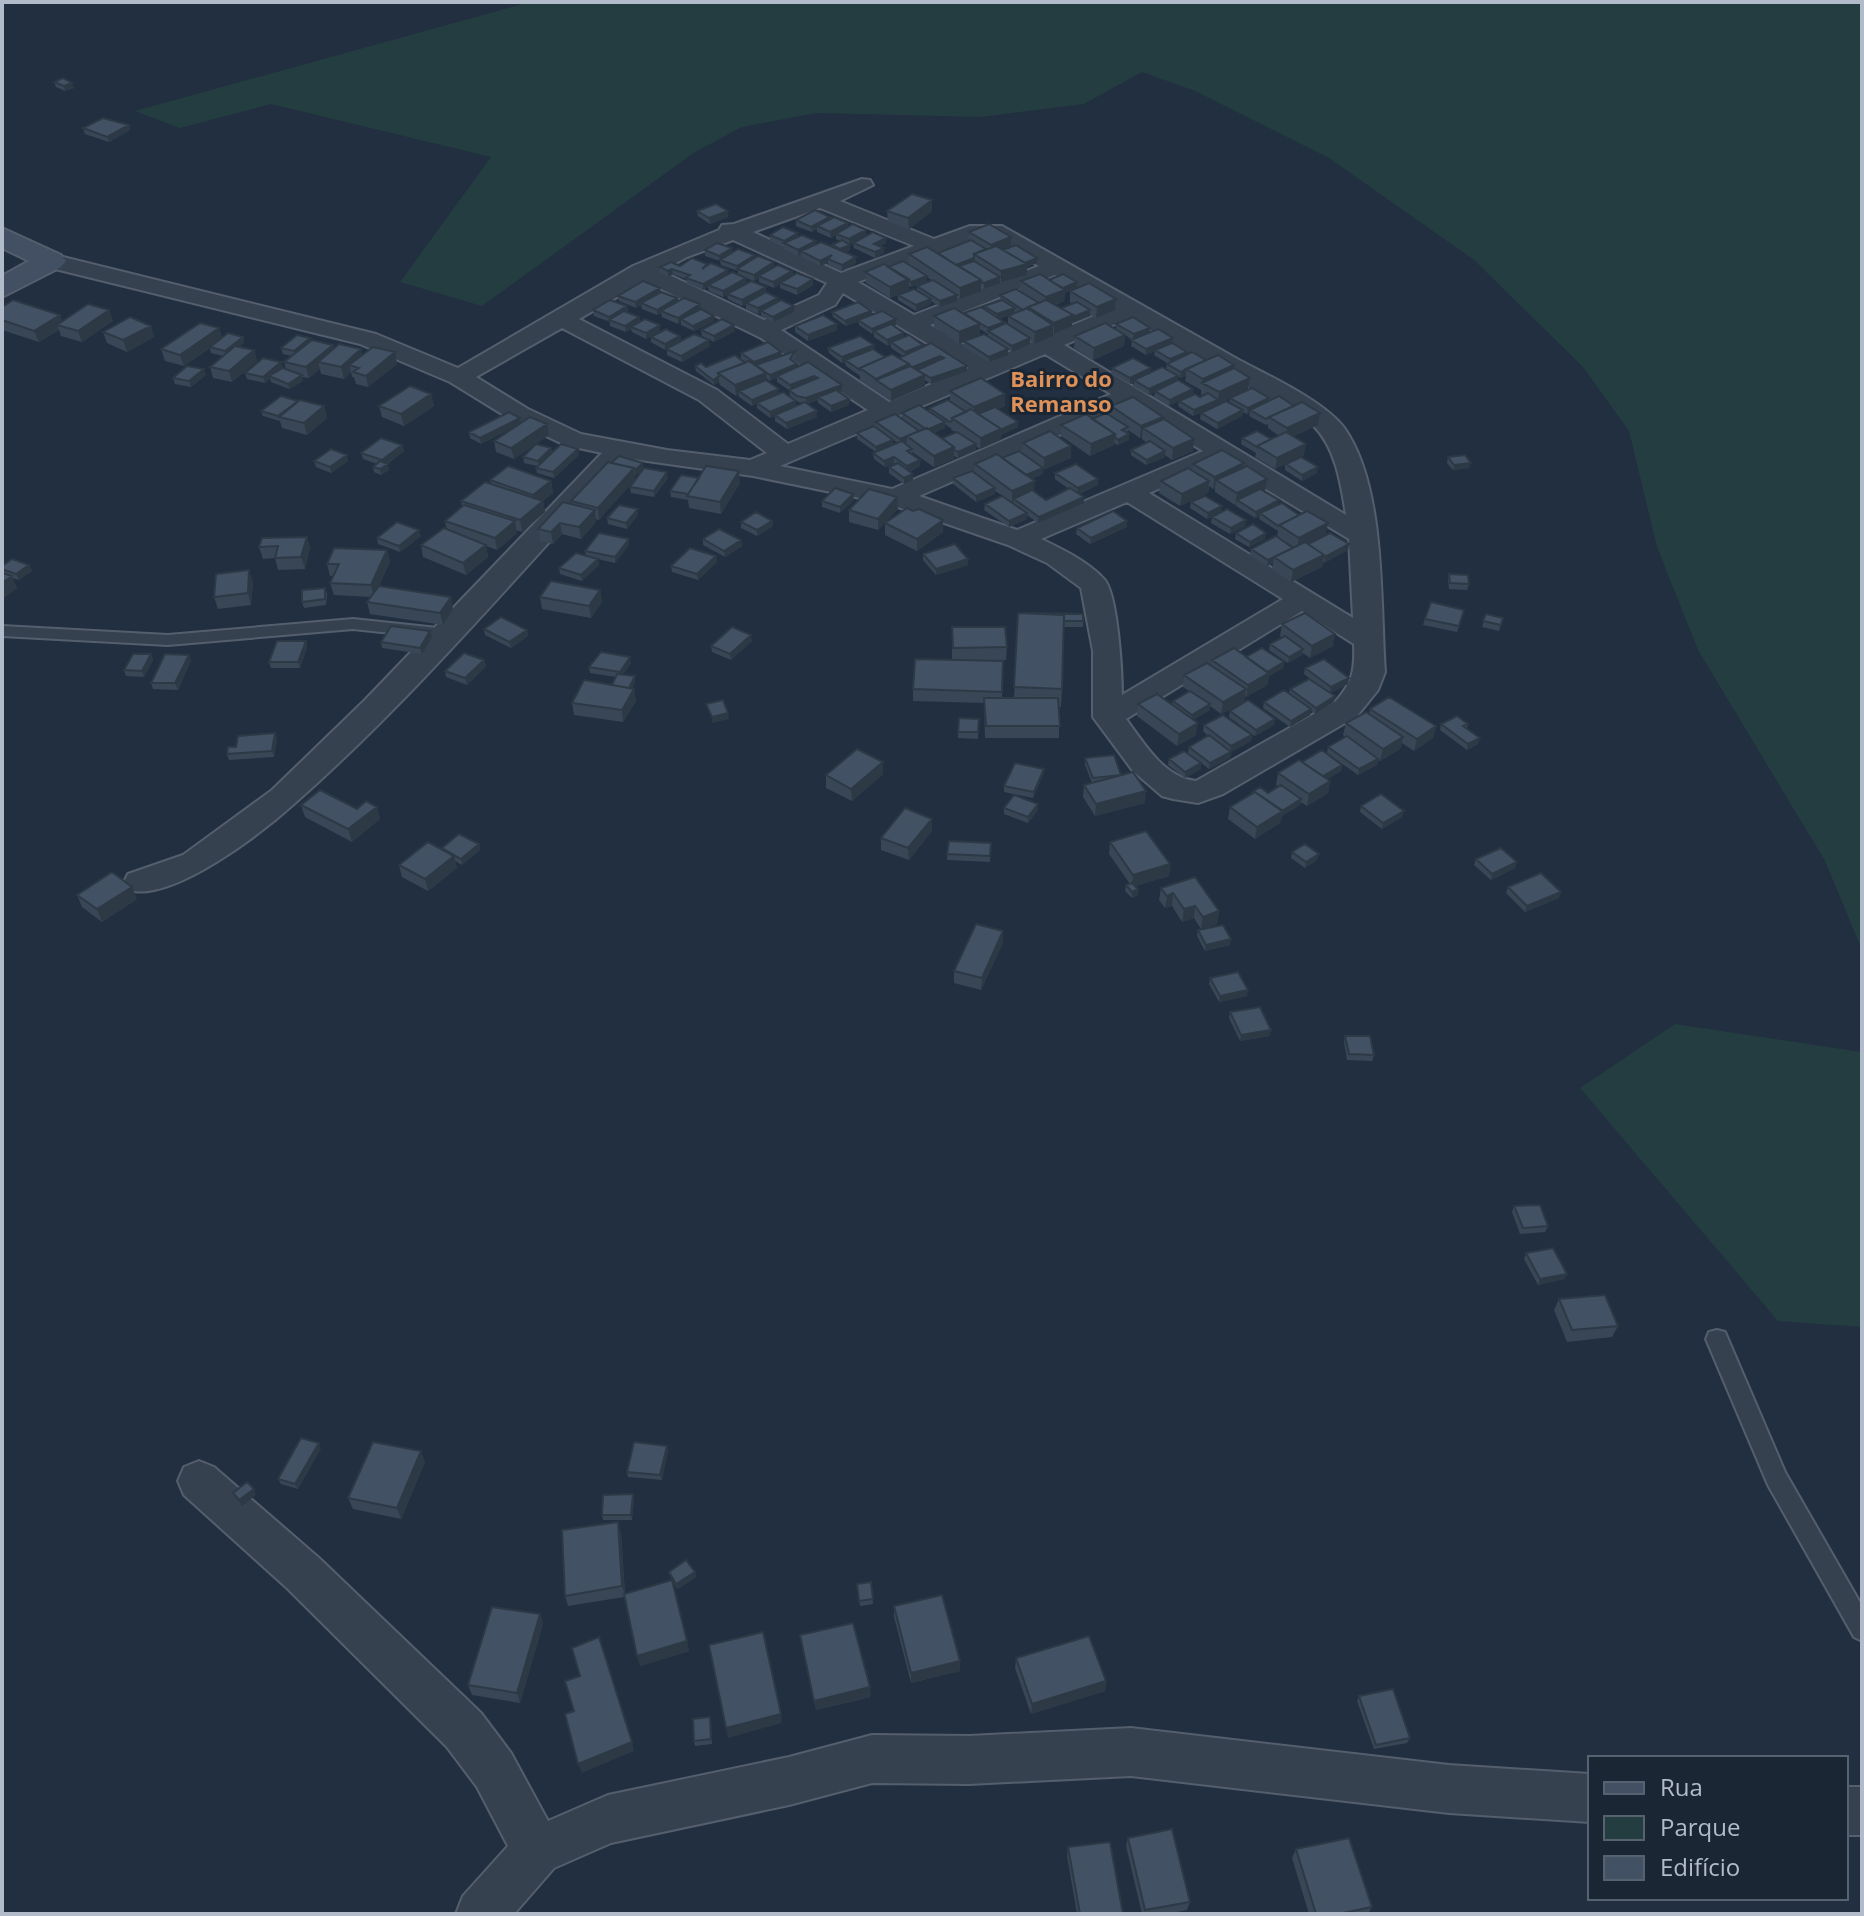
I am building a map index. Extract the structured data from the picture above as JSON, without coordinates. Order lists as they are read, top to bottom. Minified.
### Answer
{"districts":["Bairro do Remanso"],"legend":["Rua","Parque","Edifício"]}
